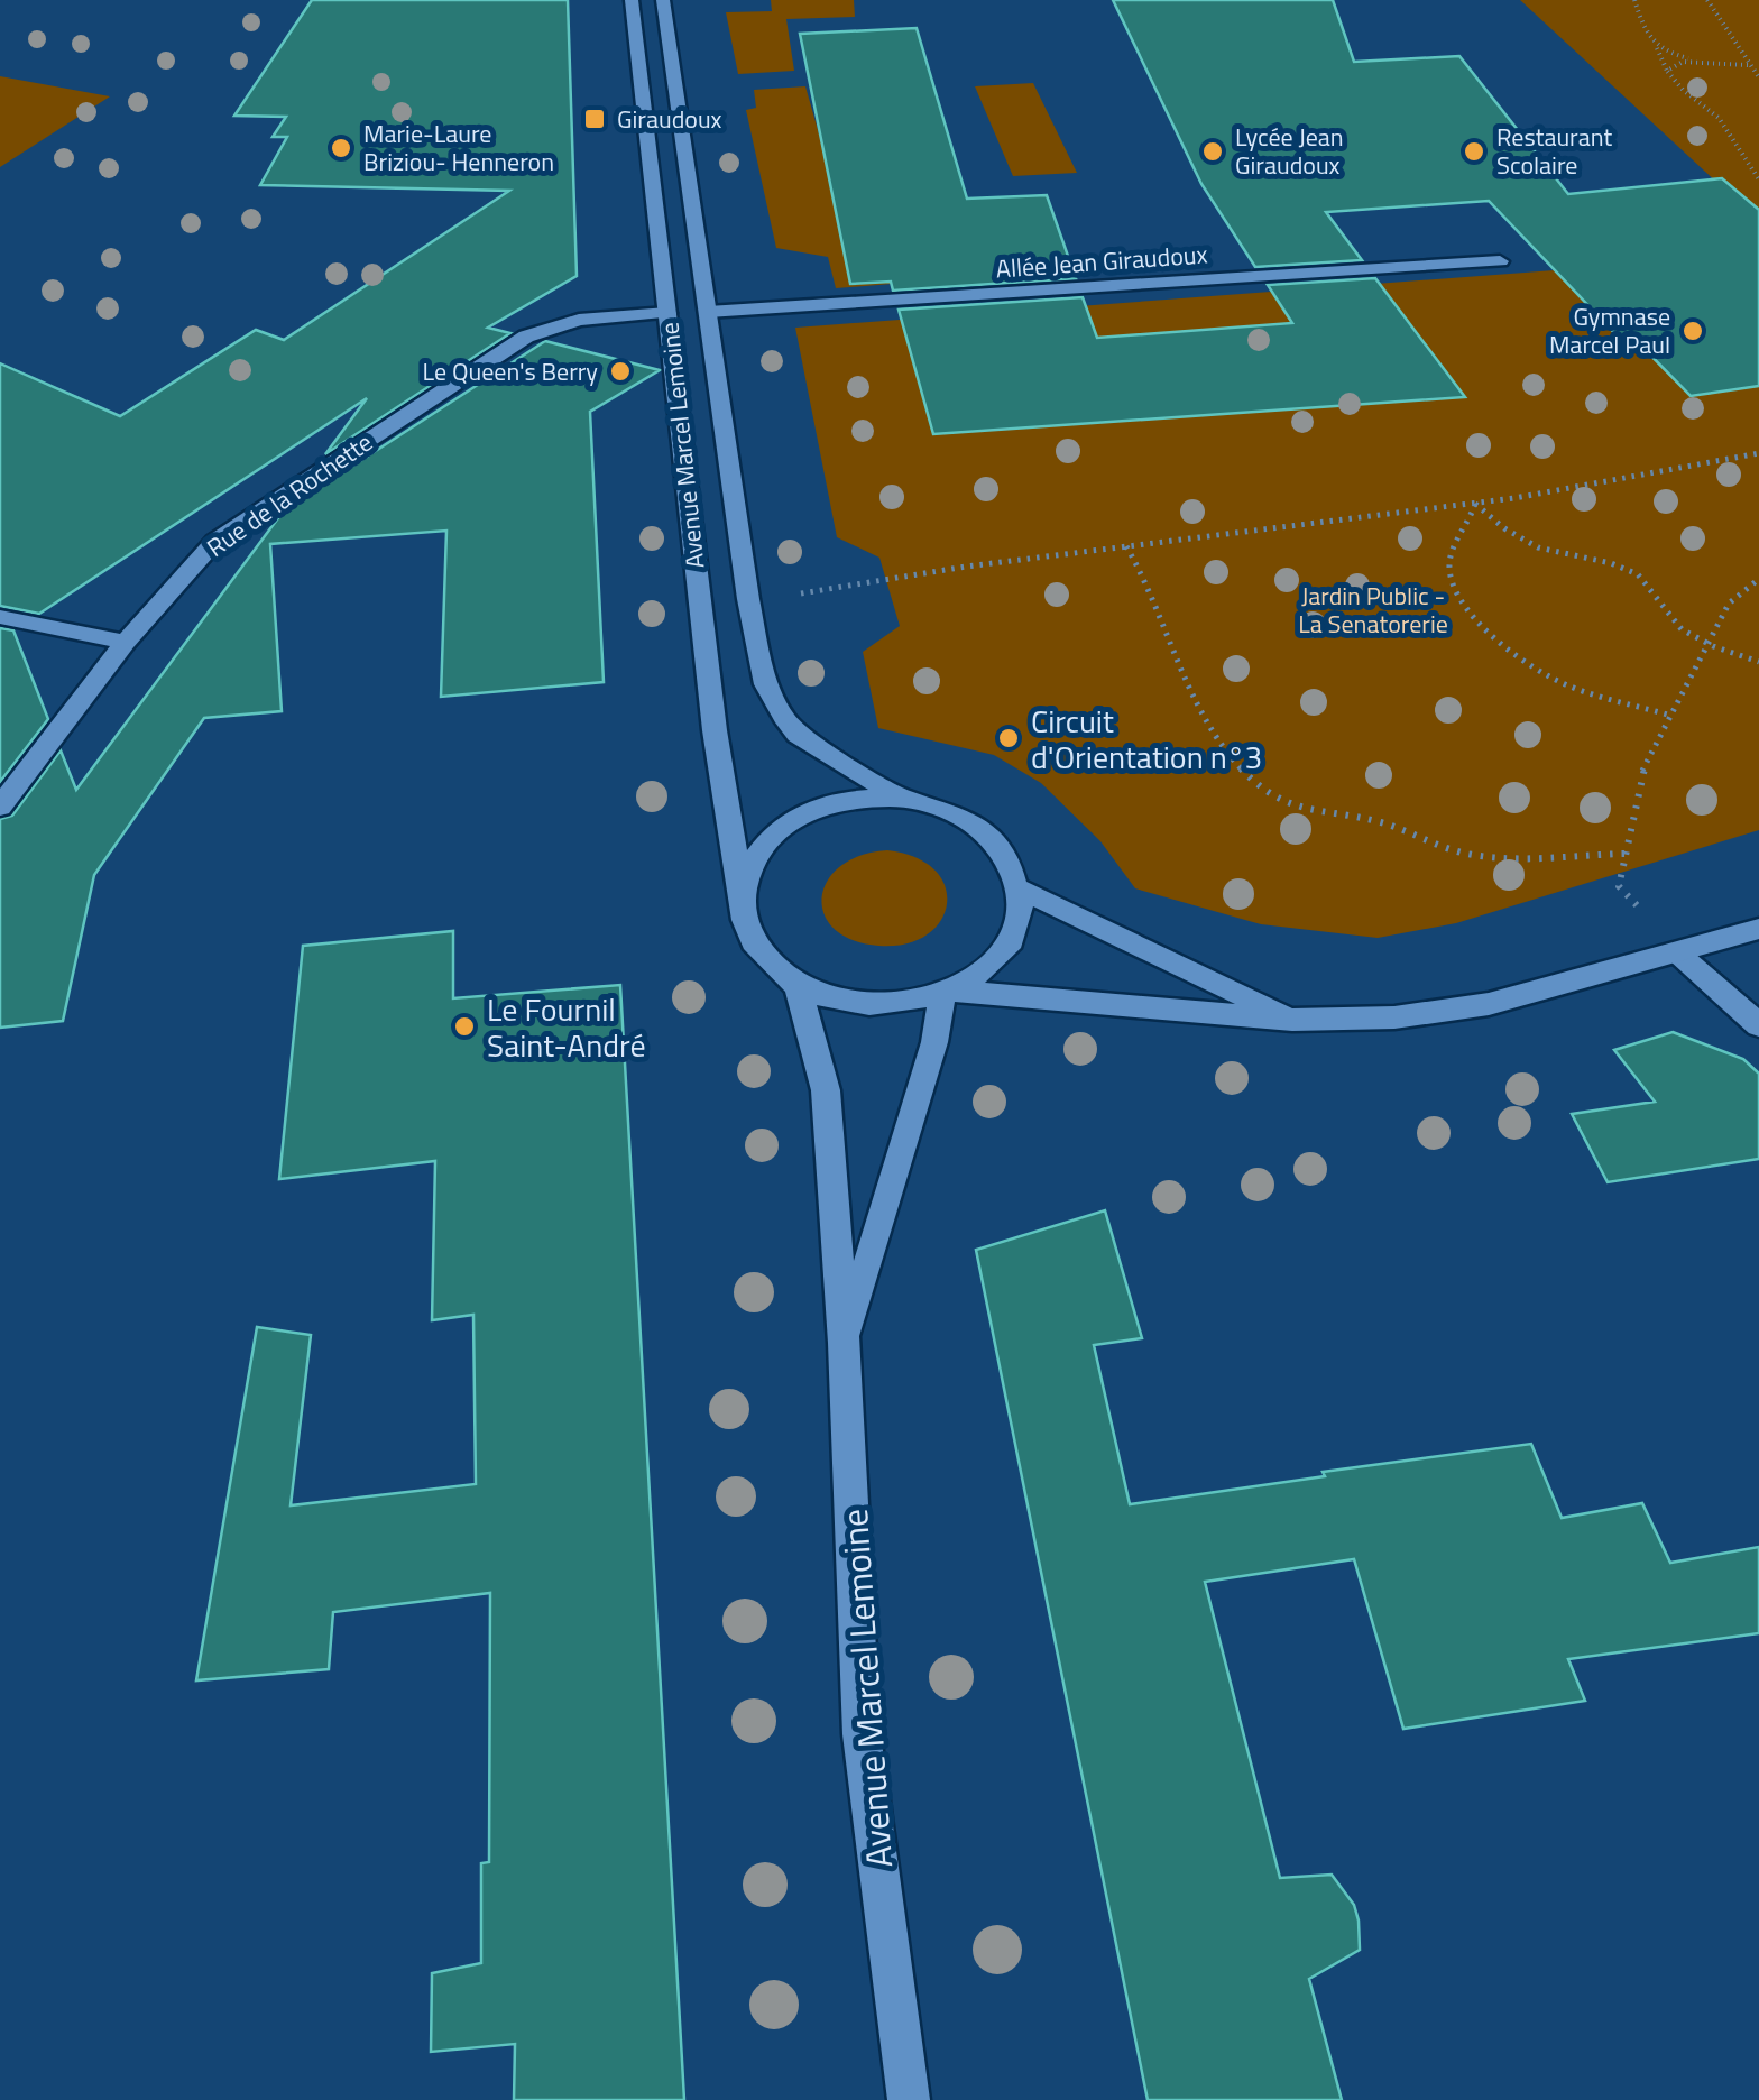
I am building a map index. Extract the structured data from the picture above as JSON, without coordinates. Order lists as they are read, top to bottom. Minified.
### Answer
{"streets":{"main road":["Allée Jean Giraudoux","Avenue Marcel Lemoine","Rue de la Rochette"]},"crossings":[["Allée Jean Giraudoux","Avenue Marcel Lemoine"],["Avenue Marcel Lemoine","Rue de la Rochette"]],"parks":["Jardin Public - La Senatorerie"],"places":{"transit":["Giraudoux"],"other":["Marie-Laure Briziou- Henneron","Lycée Jean Giraudoux","Restaurant Scolaire","Gymnase Marcel Paul","Le Queen's Berry","Circuit d'Orientation n°3","Le Fournil Saint-André"]}}
